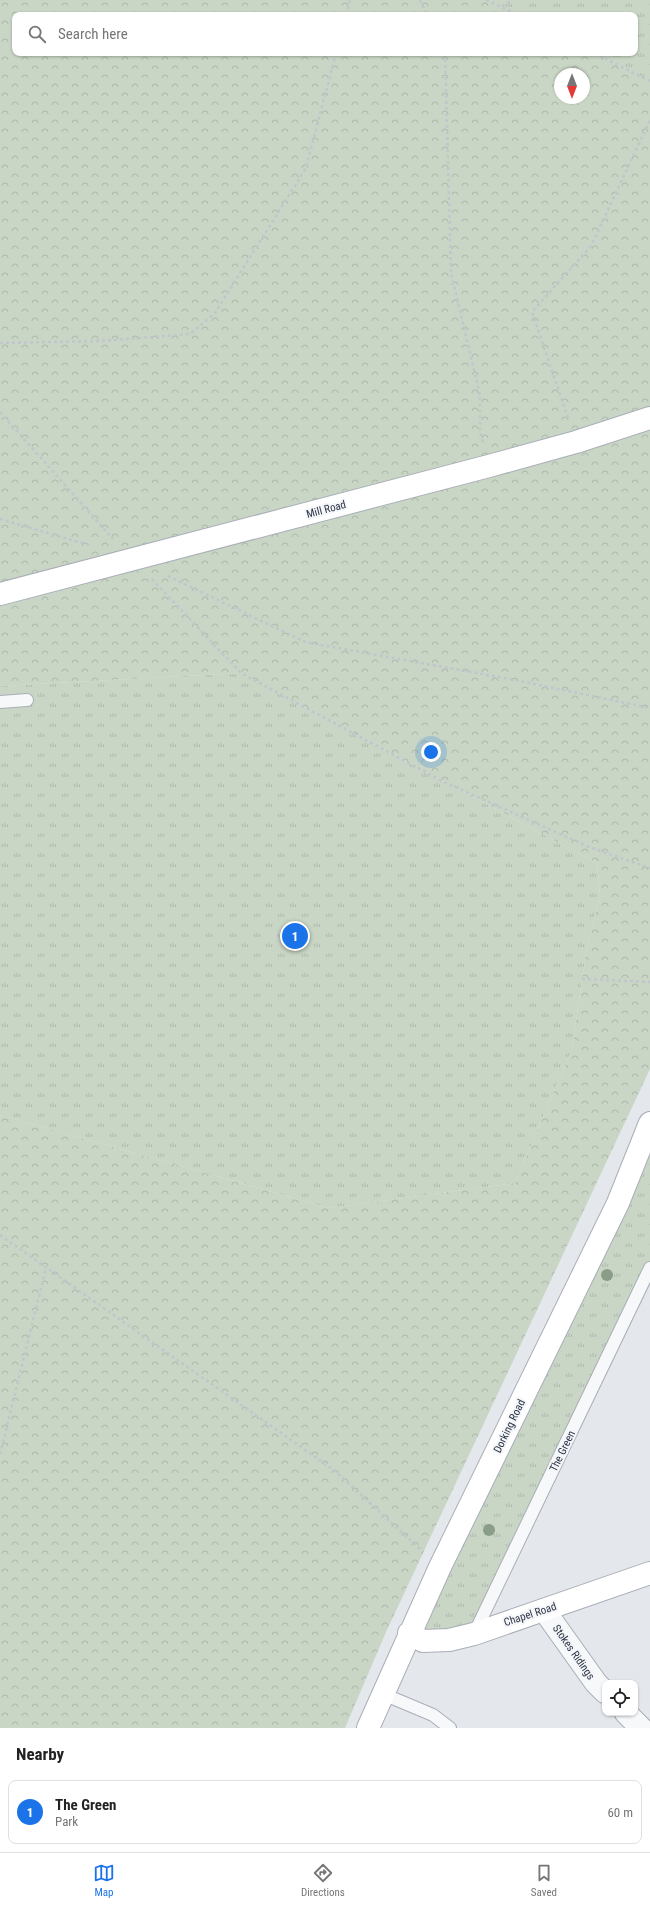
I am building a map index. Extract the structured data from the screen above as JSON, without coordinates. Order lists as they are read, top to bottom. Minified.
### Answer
{"streets":{"main road":["Mill Road","Dorking Road","Chapel Road"],"street":["Stokes Ridings"],"lane":["The Green"]},"crossings":[["Dorking Road","Chapel Road"],["The Green","Chapel Road"],["Chapel Road","Stokes Ridings"]],"north":"bottom","page":{"search":"Search here","pins":"1","heading":"Nearby","list":[{"mark":"1","name":"The Green","note":"Park","value":"60 m"}],"nav":["Map","Directions","Saved"]}}
